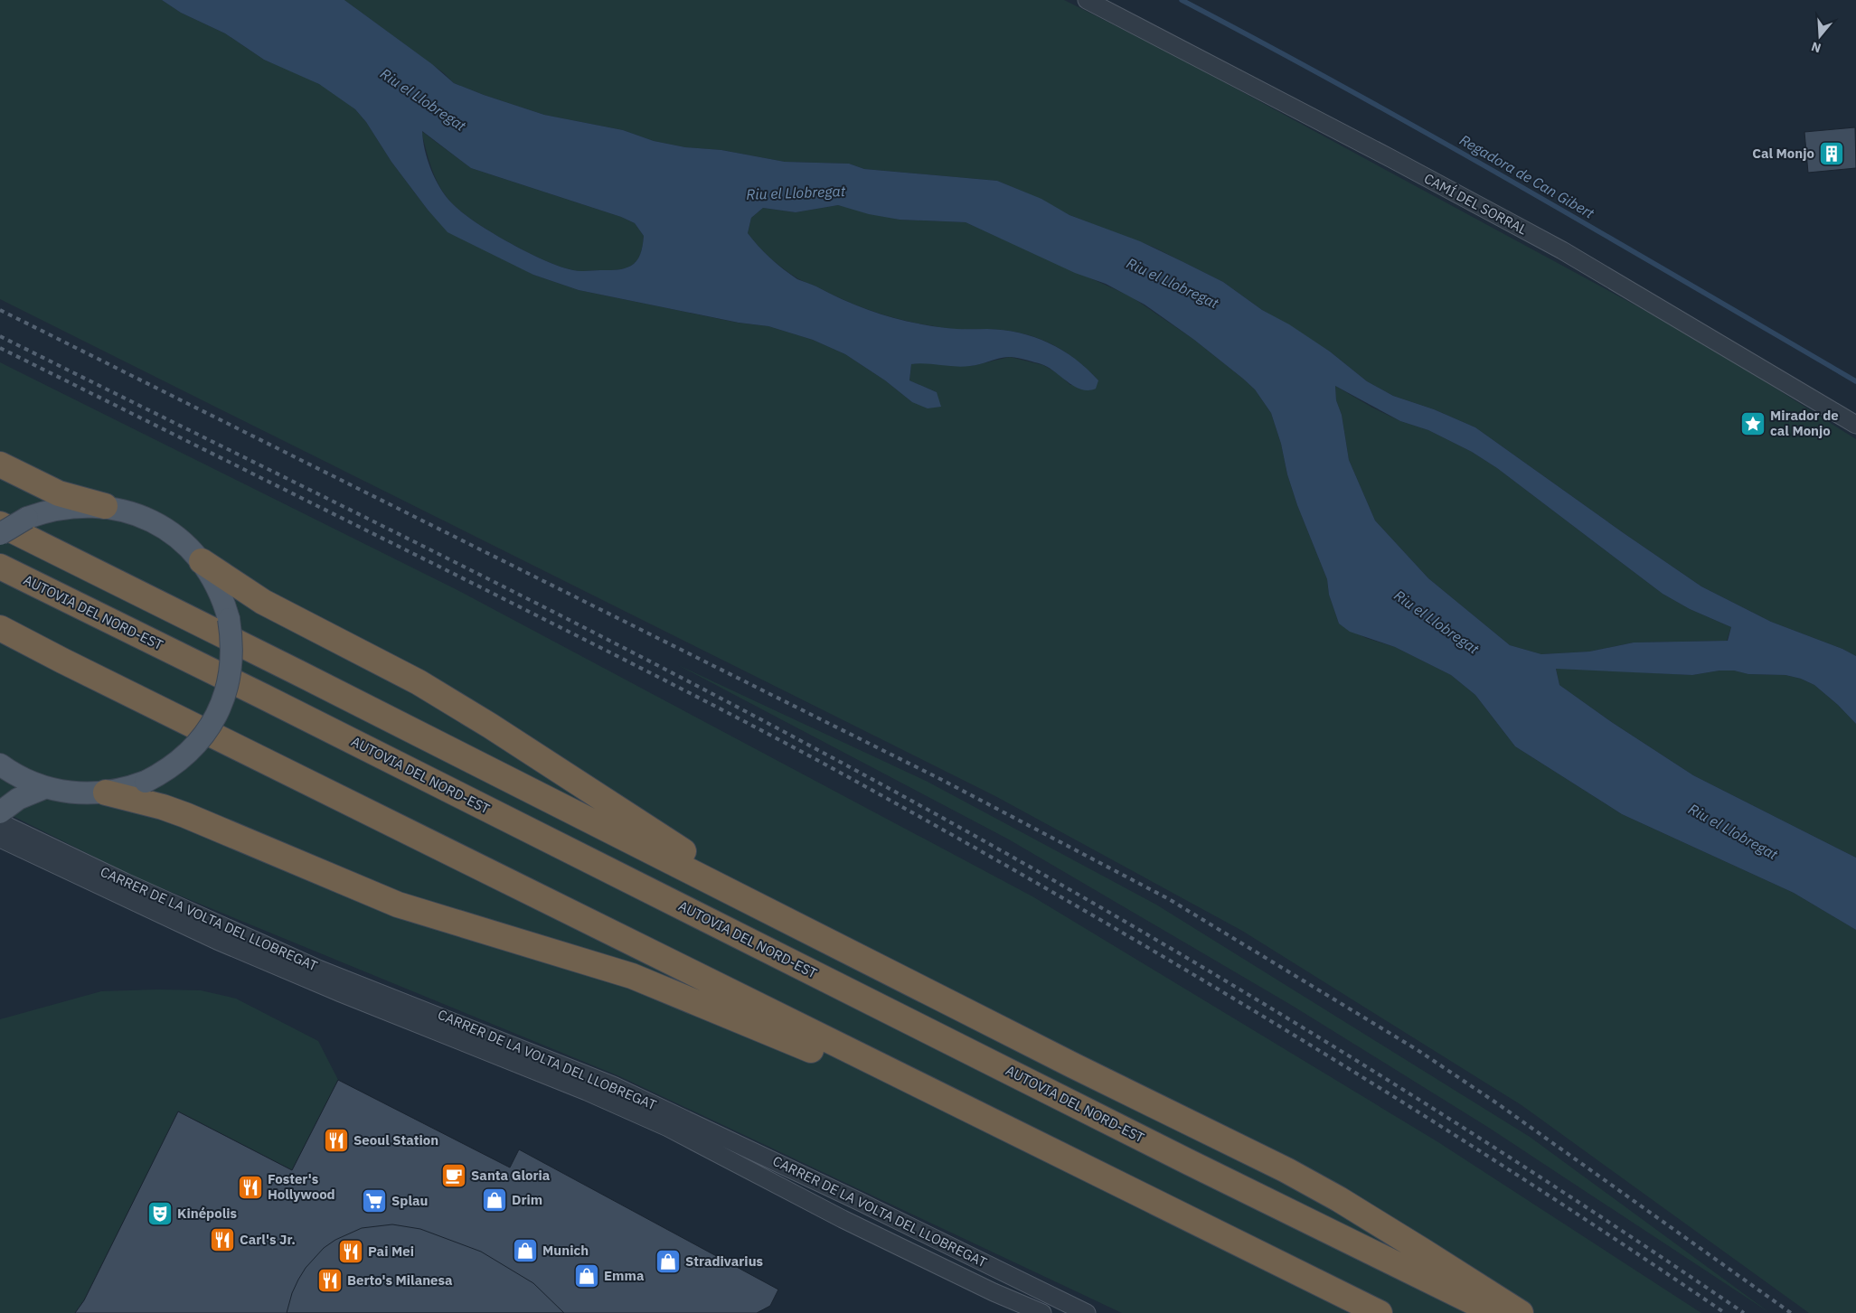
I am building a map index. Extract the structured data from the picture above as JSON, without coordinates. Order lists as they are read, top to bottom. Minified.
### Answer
{"streets":{"highway":["AUTOVIA DEL NORD-EST"],"street":["CAMÍ DEL SORRAL","CARRER DE LA VOLTA DEL LLOBREGAT"]},"water":["Riu el Llobregat","Regadora de Can Gibert"],"places":{"building":["Cal Monjo"],"place":["Mirador de cal Monjo"],"restaurant":["Seoul Station","Foster's Hollywood","Carl's Jr.","Pai Mei","Berto's Milanesa"],"cafe":["Santa Gloria"],"shop":["Drim","Munich","Stradivarius","Emma"],"supermarket":["Splau"],"theatre":["Kinépolis"]},"north":"bottom"}
